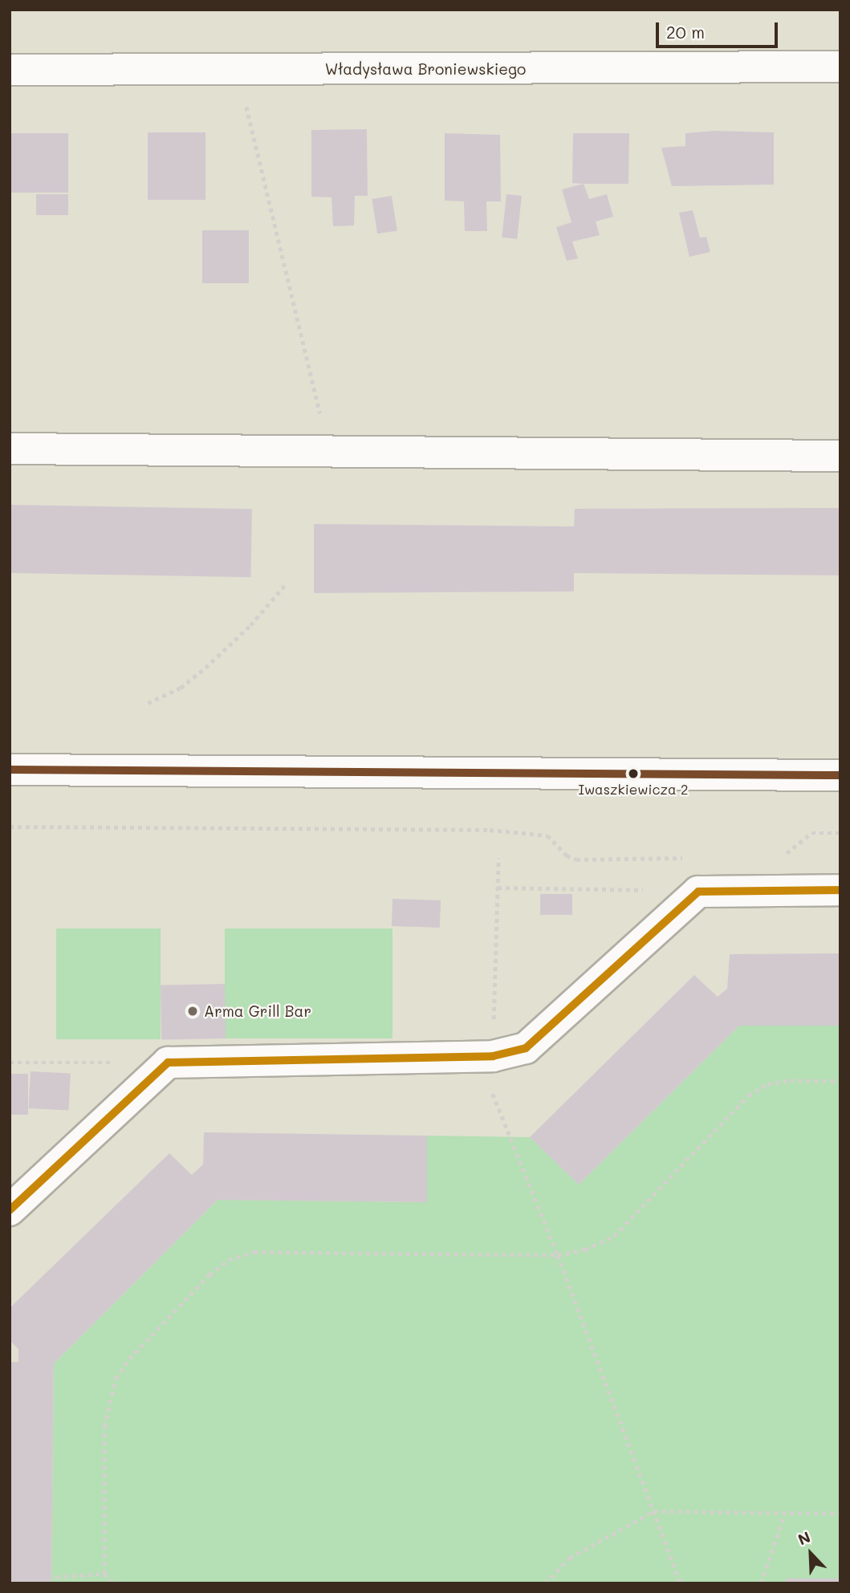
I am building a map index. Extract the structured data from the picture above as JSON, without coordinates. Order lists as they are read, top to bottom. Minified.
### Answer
{"streets":{"street":["Władysława Broniewskiego"]},"places":["Iwaszkiewicza 2","Arma Grill Bar"],"scale_bar":"20 m","north":"top left"}
